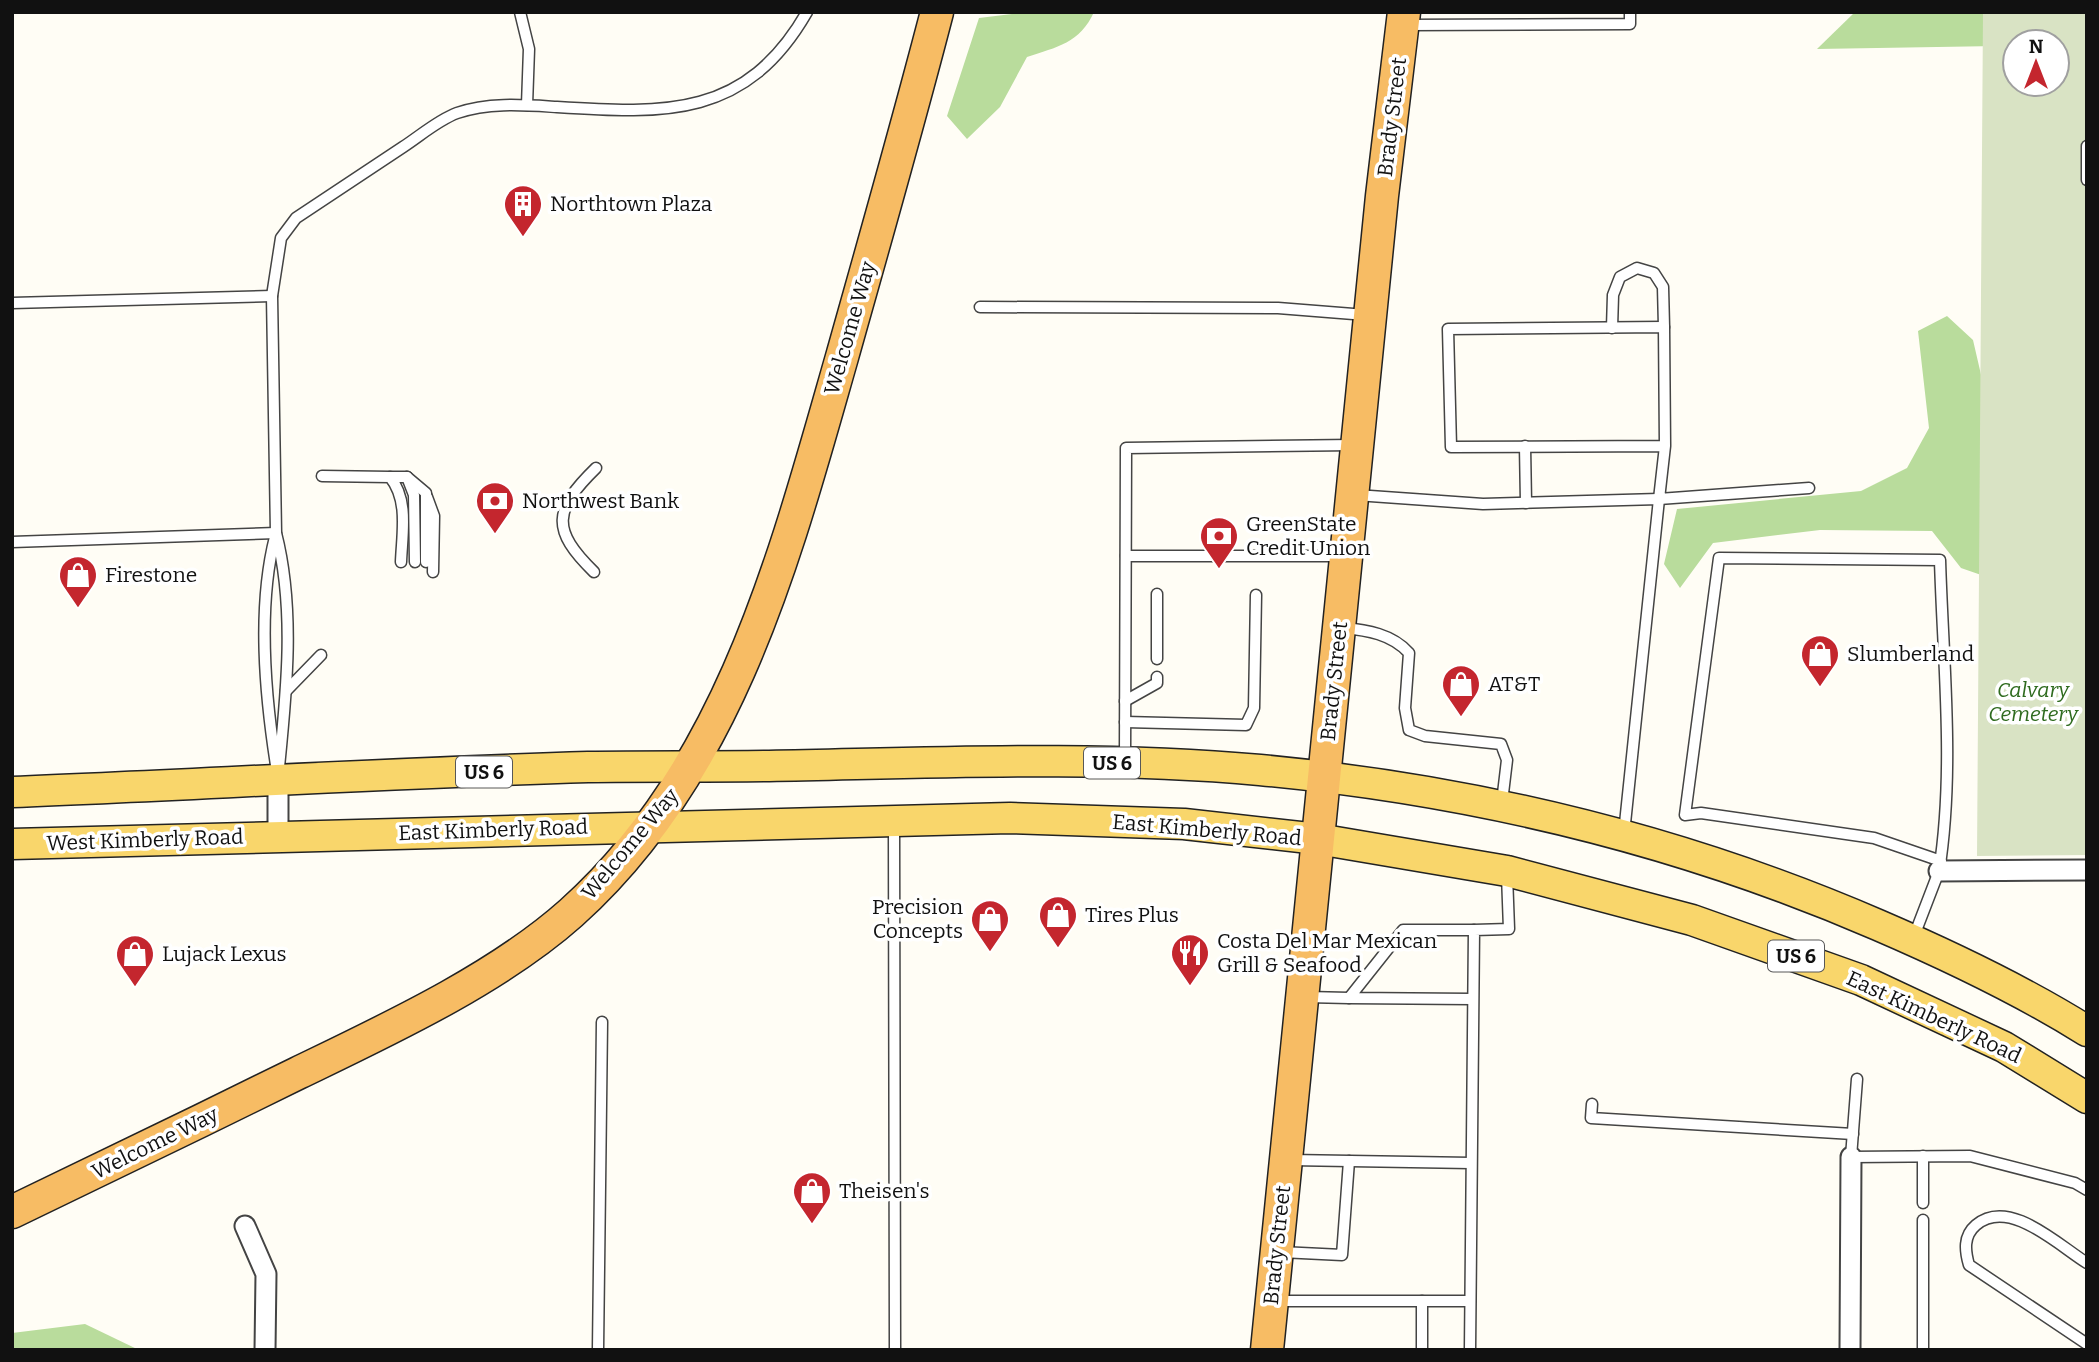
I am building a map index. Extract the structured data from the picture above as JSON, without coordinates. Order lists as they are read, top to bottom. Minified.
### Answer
{"streets":{"highway":["Brady Street","Welcome Way"],"main road":["US 6","East Kimberly Road","West Kimberly Road"]},"crossings":[["Brady Street","US 6"],["Brady Street","East Kimberly Road"],["Welcome Way","US 6"],["Welcome Way","East Kimberly Road"],["East Kimberly Road","West Kimberly Road"]],"parks":["Calvary Cemetery"],"places":{"building":["Northtown Plaza"],"bank":["Northwest Bank","GreenState Credit Union"],"shop":["Firestone","Slumberland","AT&T","Tires Plus","Precision Concepts","Lujack Lexus","Theisen's"],"restaurant":["Costa Del Mar Mexican Grill & Seafood"]},"north":"top"}
